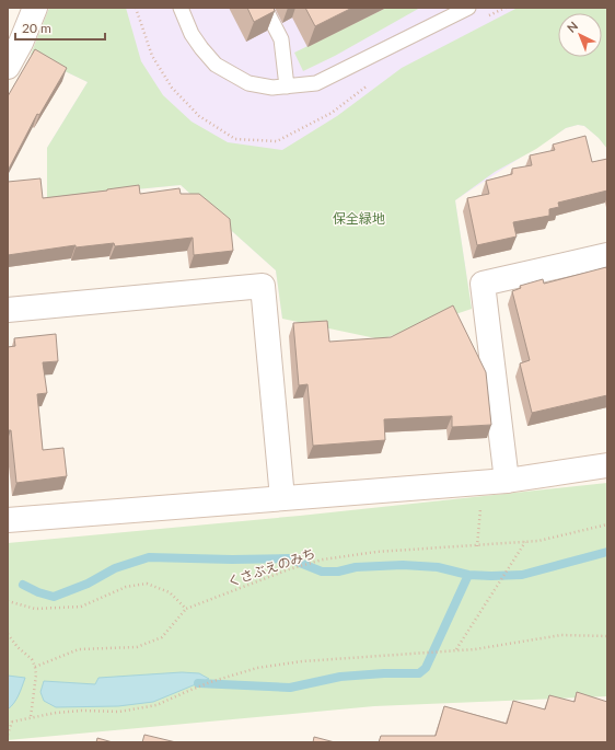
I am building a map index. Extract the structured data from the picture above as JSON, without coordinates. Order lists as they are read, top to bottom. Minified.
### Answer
{"streets":{"path":["くさぶえのみち"]},"parks":["保全緑地"],"scale_bar":"20 m","north":"top left"}
